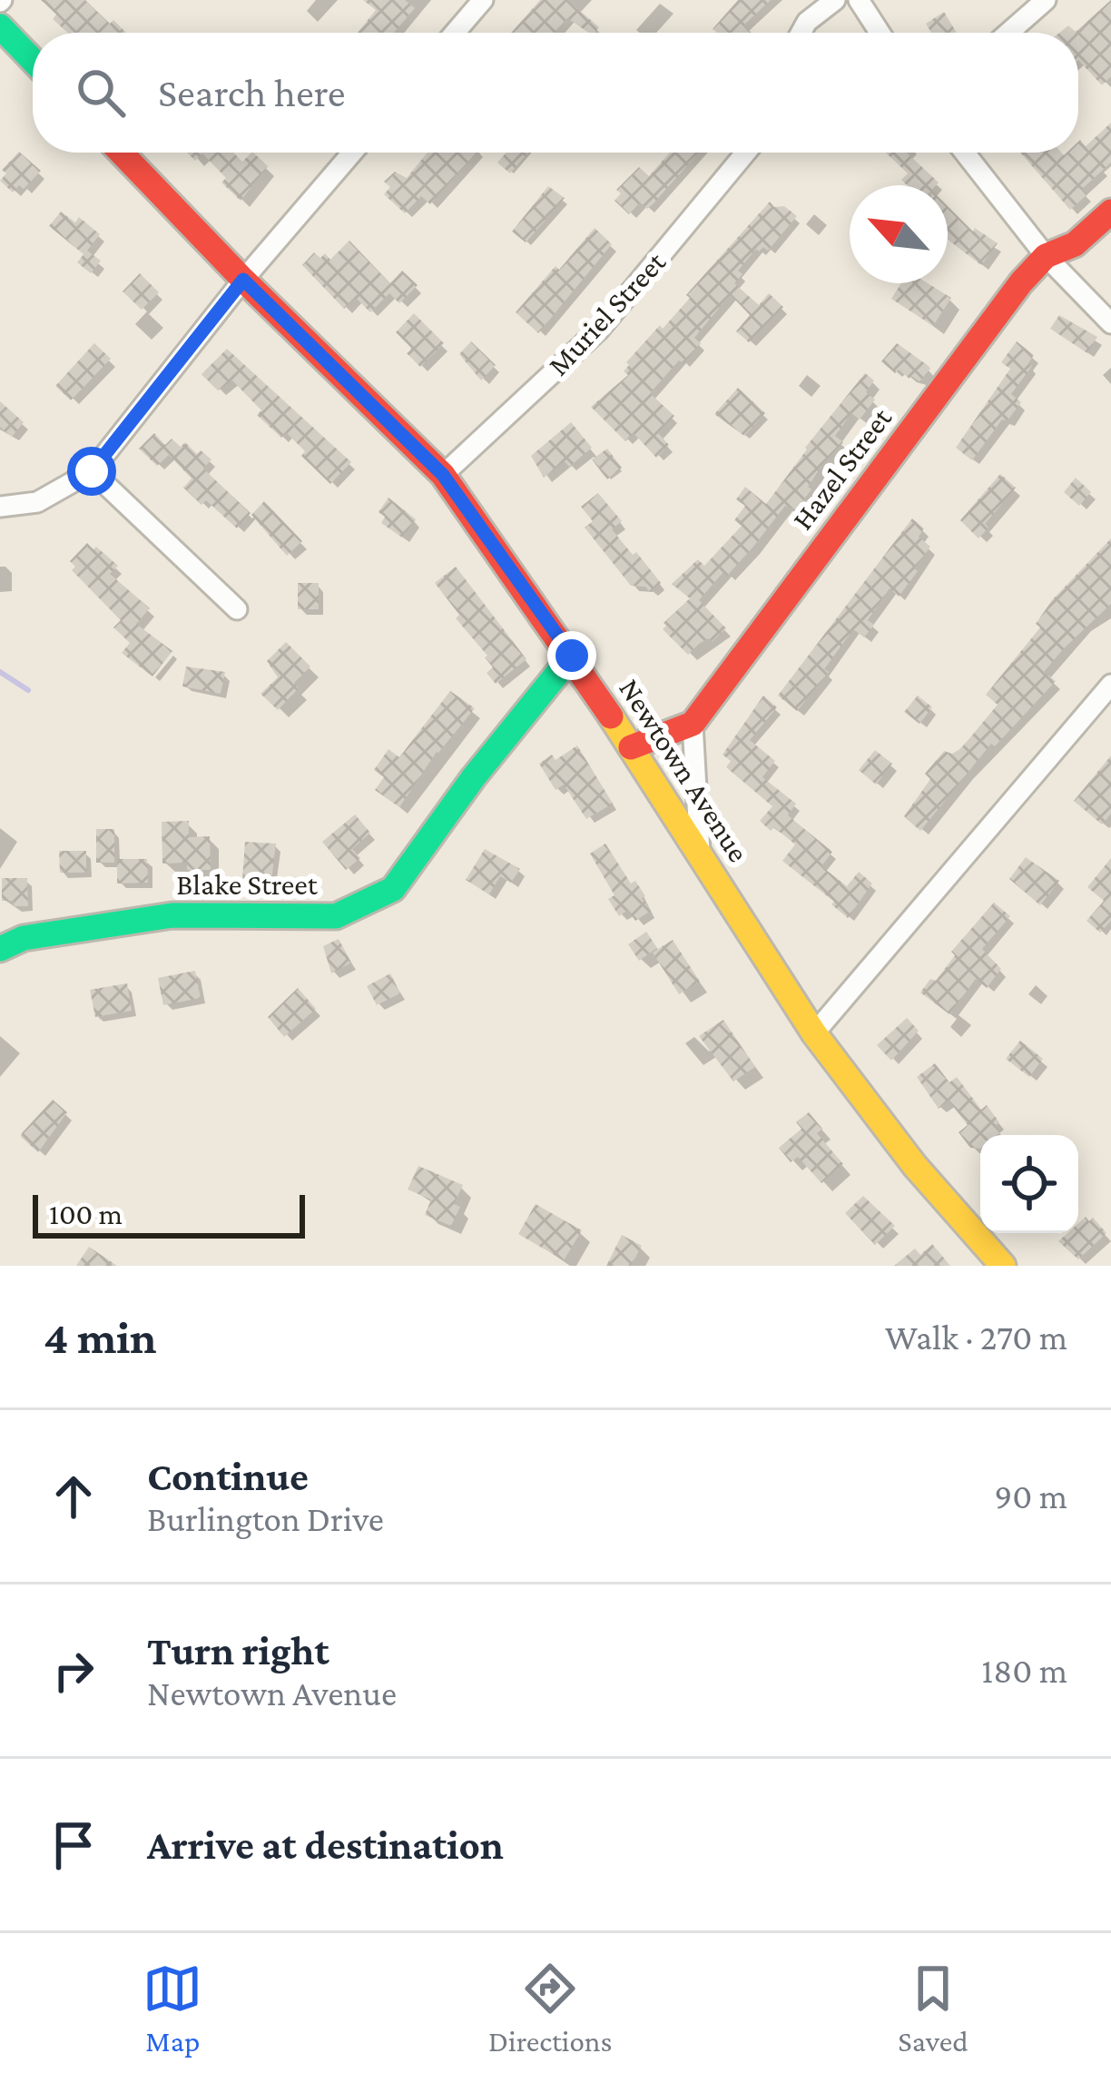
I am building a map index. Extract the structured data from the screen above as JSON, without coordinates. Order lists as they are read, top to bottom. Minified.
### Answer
{"streets":{"main road":["Hazel Street","Newtown Avenue","Blake Street"],"street":["Muriel Street"]},"crossings":[["Muriel Street","Newtown Avenue"],["Newtown Avenue","Blake Street"]],"scale_bar":"100 m","north":"top left","page":{"search":"Search here","scale":"100 m","heading":["4 min","Walk · 270 m"],"list":[["Continue","Burlington Drive","90 m"],["Turn right","Newtown Avenue","180 m"],"Arrive at destination"],"nav":["Map","Directions","Saved"]}}
